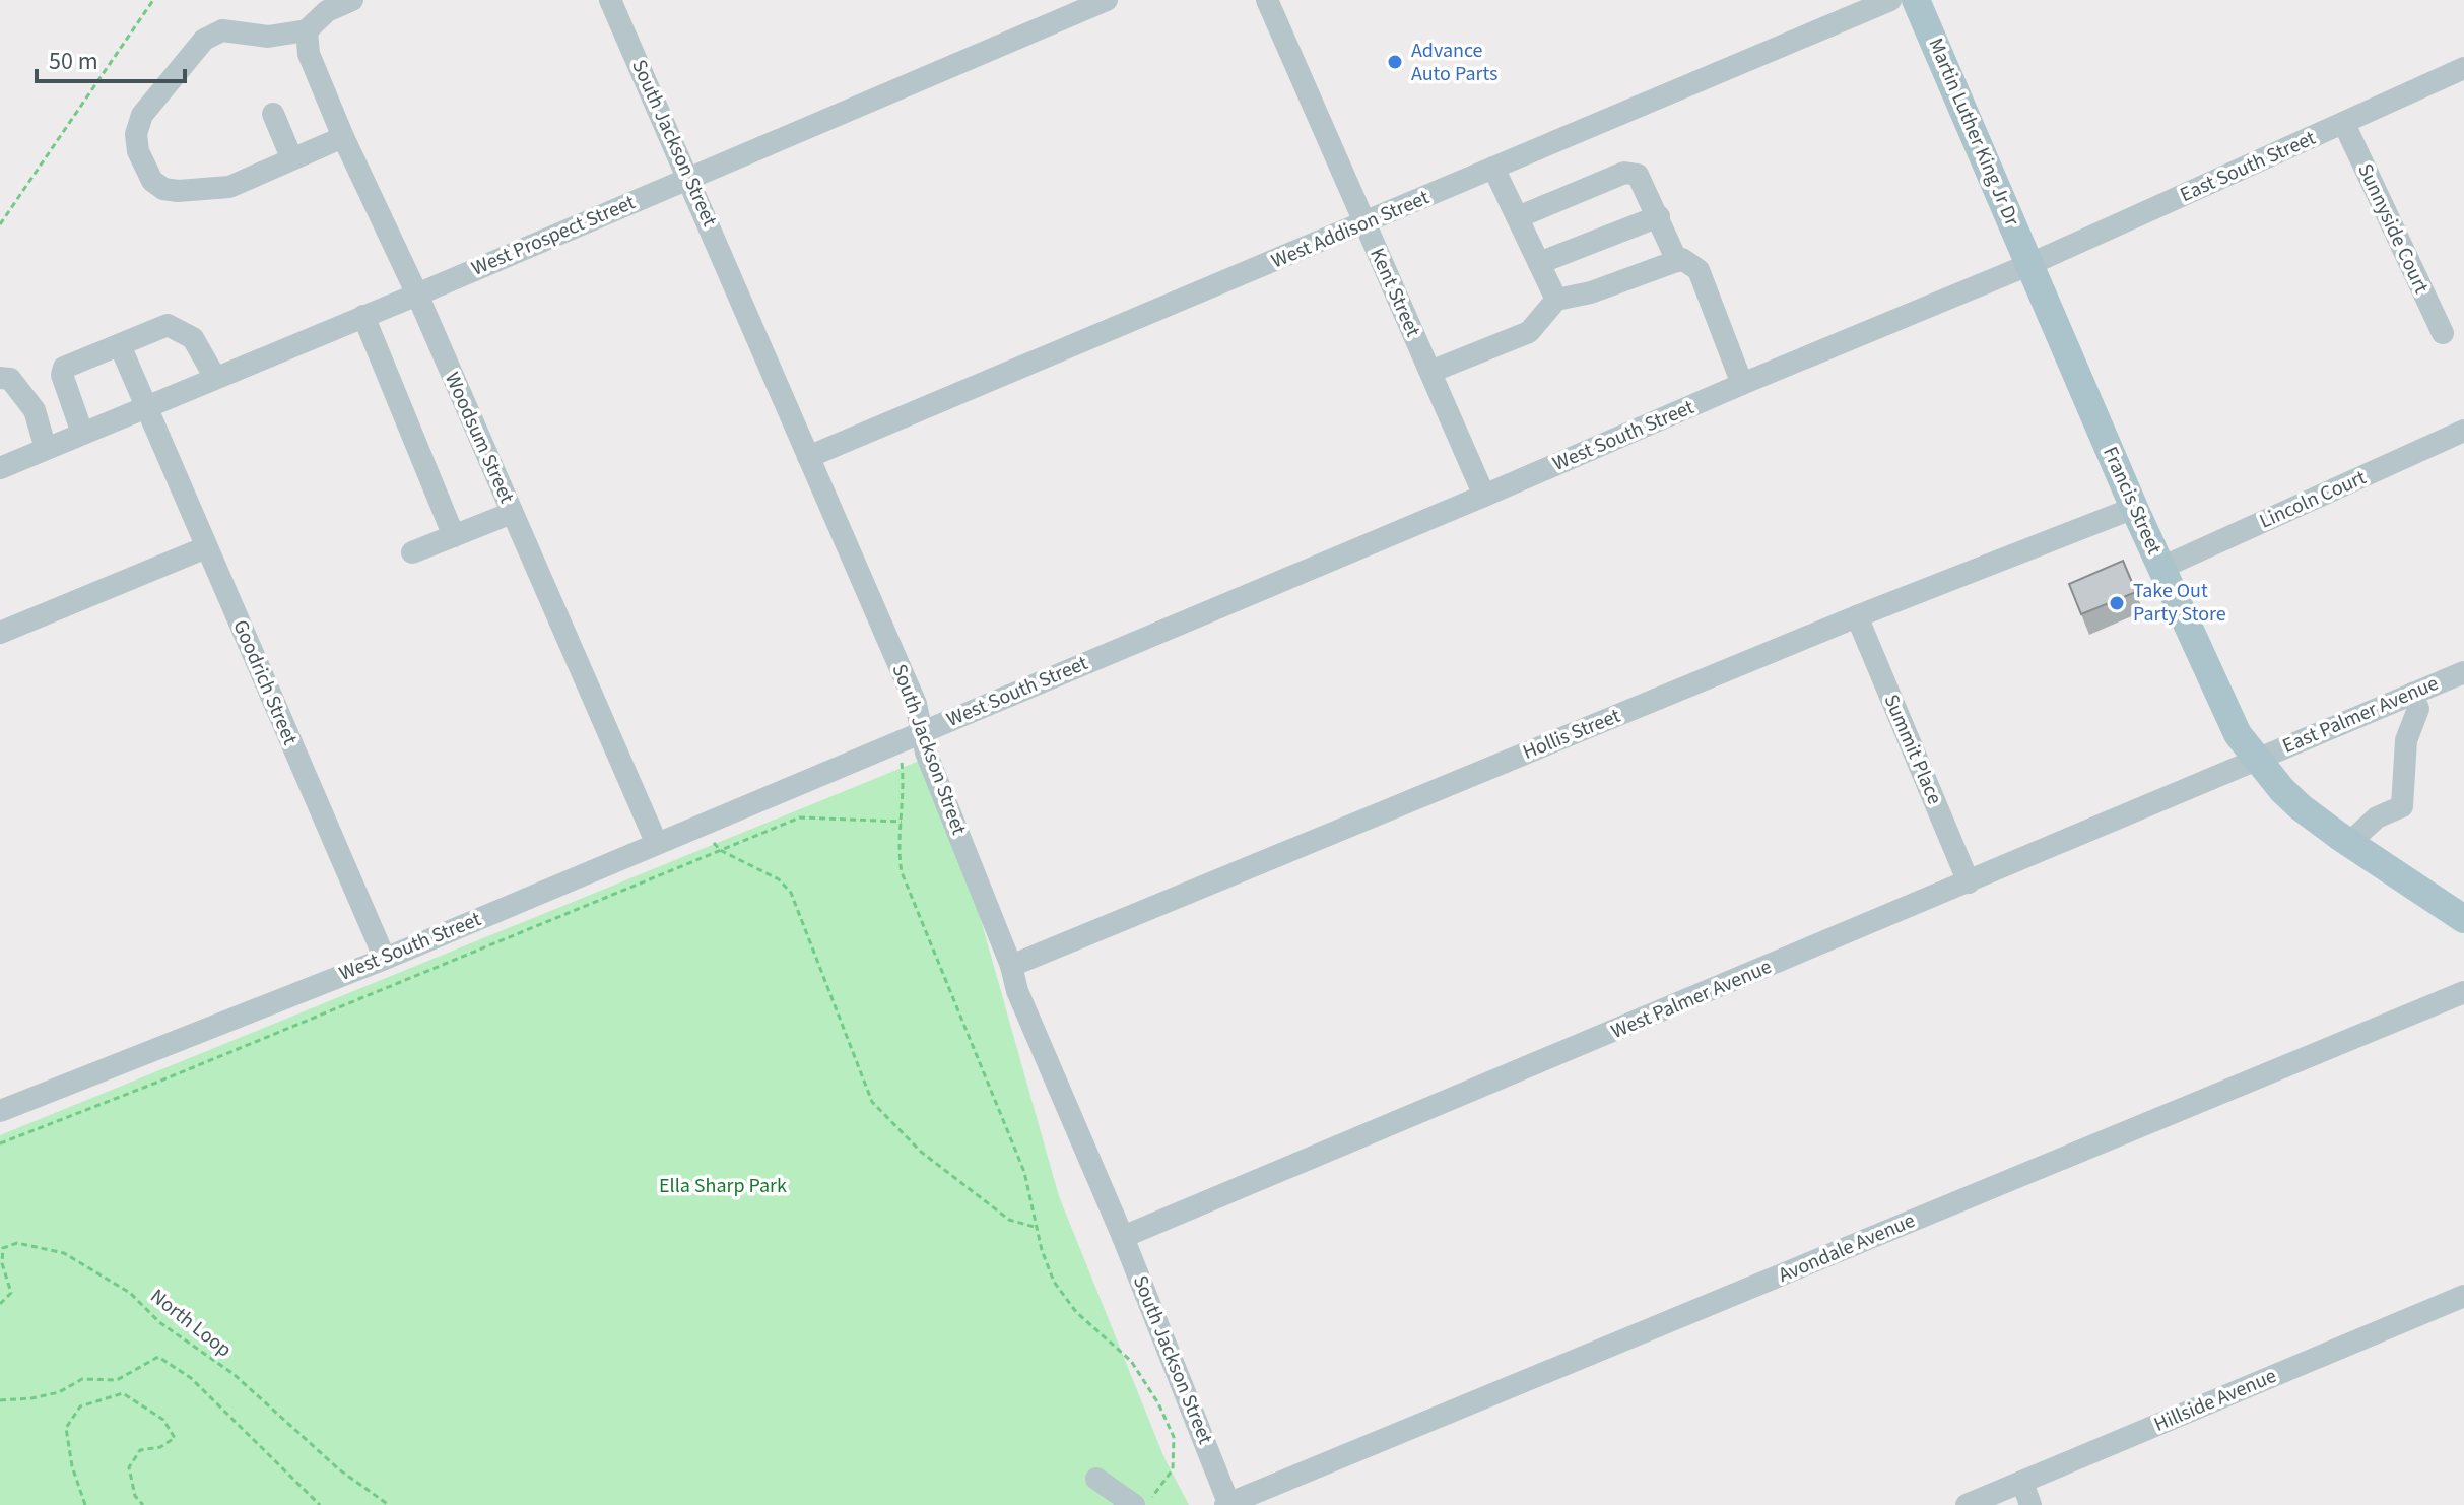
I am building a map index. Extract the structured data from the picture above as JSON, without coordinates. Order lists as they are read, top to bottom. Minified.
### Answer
{"streets":{"main road":["Martin Luther King Jr Dr","Francis Street"],"street":["South Jackson Street","East South Street","Sunnyside Court","West Addison Street","West Prospect Street","Kent Street","West South Street","Woodsum Street","Lincoln Court","Goodrich Street","East Palmer Avenue","Hollis Street","Summit Place","West Palmer Avenue","Avondale Avenue","Hillside Avenue"],"path":["North Loop"]},"crossings":[["Martin Luther King Jr Dr","East South Street"],["Martin Luther King Jr Dr","West South Street"],["Martin Luther King Jr Dr","Francis Street"],["South Jackson Street","West Addison Street"],["South Jackson Street","West Prospect Street"],["South Jackson Street","West South Street"],["South Jackson Street","Hollis Street"],["South Jackson Street","West Palmer Avenue"],["South Jackson Street","Avondale Avenue"],["East South Street","Sunnyside Court"],["East South Street","West South Street"],["East South Street","Francis Street"],["West Addison Street","Kent Street"],["West Prospect Street","Woodsum Street"],["West Prospect Street","Goodrich Street"],["Kent Street","West South Street"],["West South Street","Woodsum Street"],["West South Street","Francis Street"],["West South Street","Goodrich Street"],["Lincoln Court","Francis Street"],["Francis Street","East Palmer Avenue"],["Francis Street","Hollis Street"],["Francis Street","West Palmer Avenue"],["East Palmer Avenue","West Palmer Avenue"],["Hollis Street","Summit Place"],["Summit Place","West Palmer Avenue"]],"parks":["Ella Sharp Park"],"places":["Advance Auto Parts","Take Out Party Store"],"scale_bar":"50 m"}
